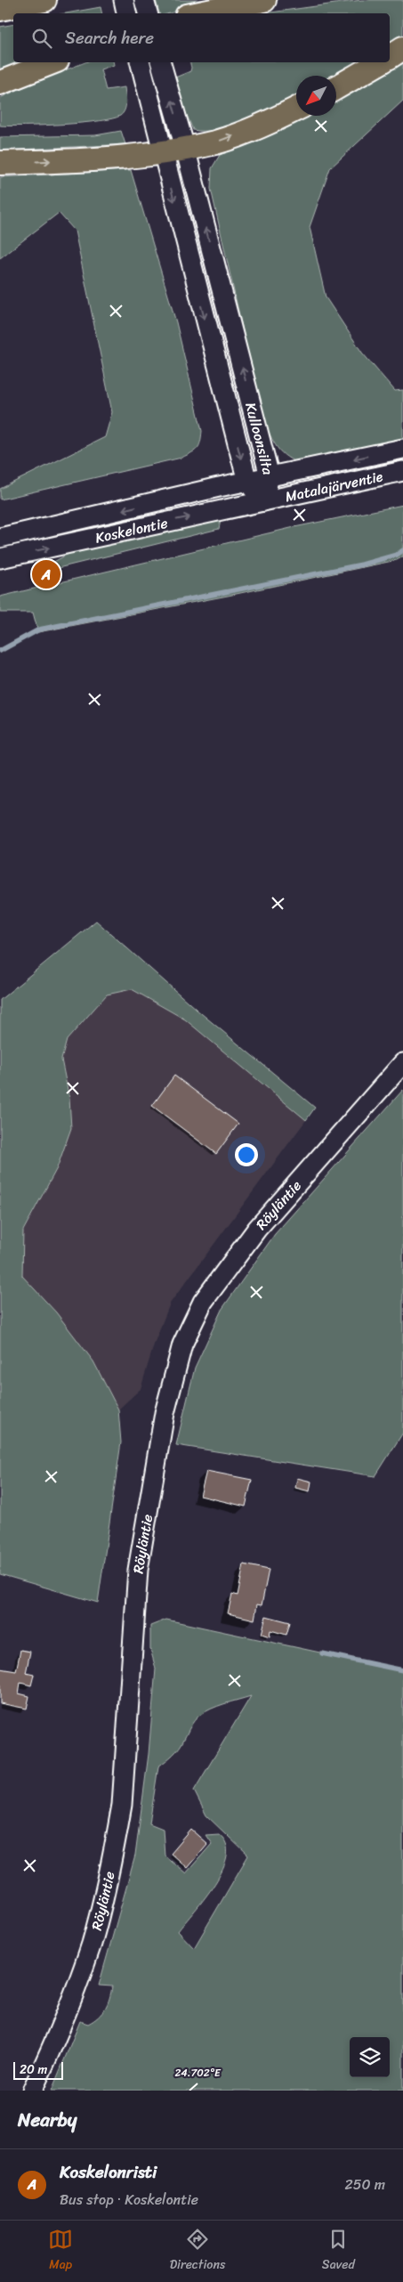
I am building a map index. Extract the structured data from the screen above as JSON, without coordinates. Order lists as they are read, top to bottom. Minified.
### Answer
{"streets":{"main road":["Kulloonsilta","Matalajärventie","Koskelontie","Röyläntie"]},"crossings":[["Kulloonsilta","Matalajärventie"],["Kulloonsilta","Koskelontie"],["Matalajärventie","Koskelontie"]],"scale_bar":"20 m","north":"bottom left","page":{"search":"Search here","pins":"A","scale":"20 m","heading":"Nearby","list":[{"mark":"A","name":"Koskelonristi","note":"Bus stop · Koskelontie","value":"250 m"}],"nav":["Map","Directions","Saved"]},"coordinates":["24.702°E"]}
